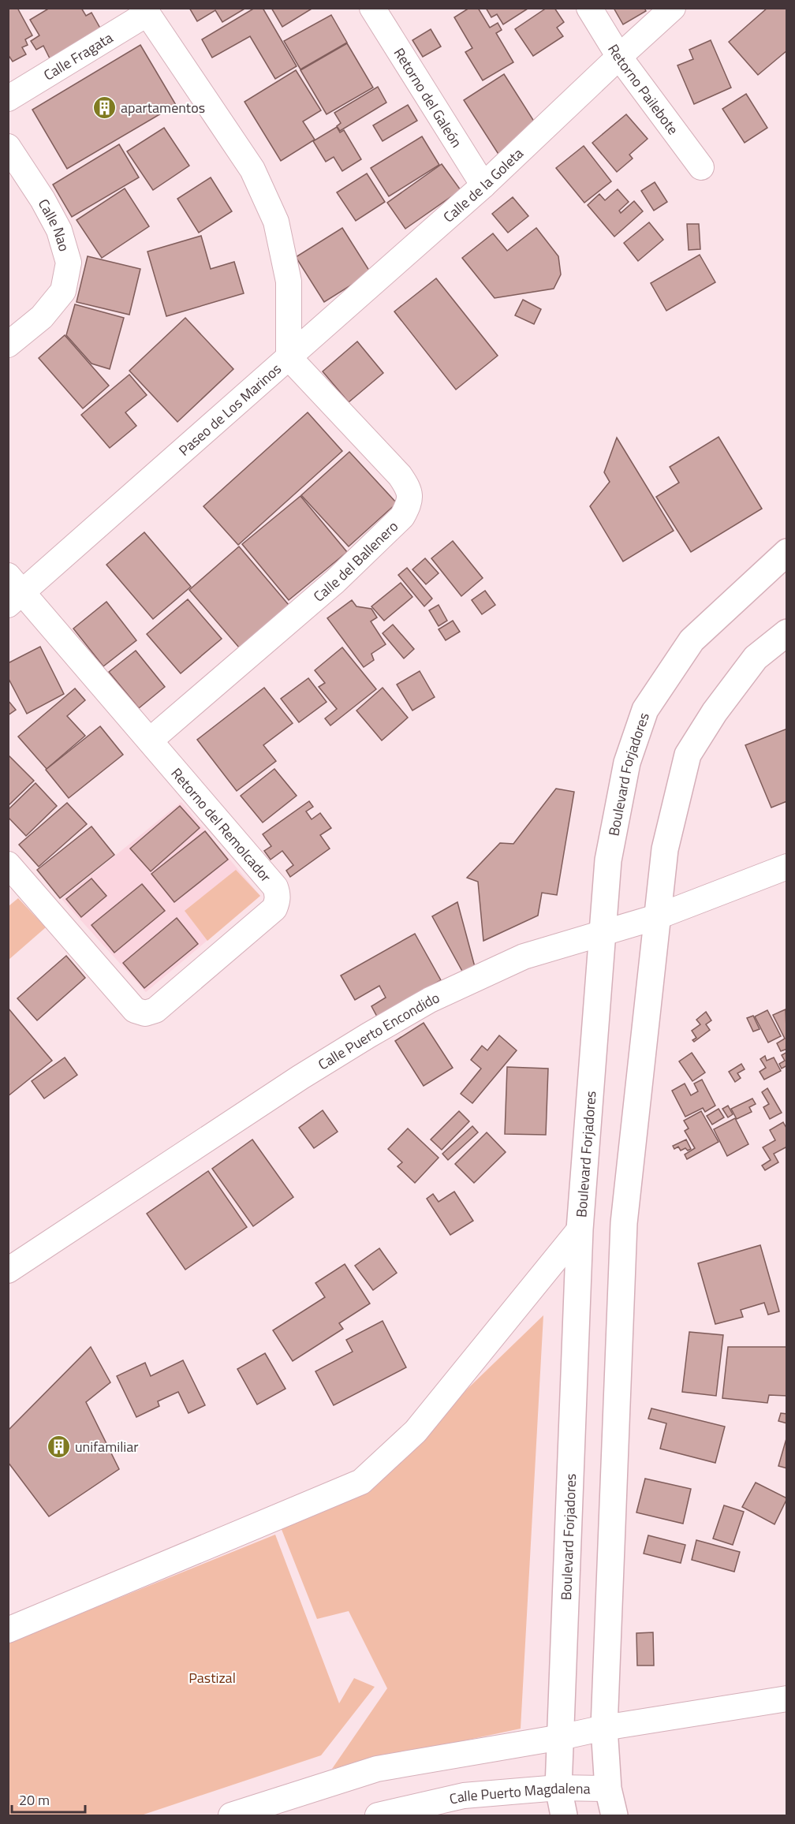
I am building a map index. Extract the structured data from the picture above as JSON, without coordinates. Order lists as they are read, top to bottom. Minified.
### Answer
{"streets":{"main road":["Boulevard Forjadores"],"street":["Calle Fragata","Retorno Pailebote","Retorno del Galeón","Calle de la Goleta","Calle Nao","Paseo de Los Marinos","Calle del Ballenero","Retorno del Remolcador","Calle Puerto Encondido","Calle Puerto Magdalena"]},"crossings":[["Calle Fragata","Paseo de Los Marinos"],["Retorno Pailebote","Calle de la Goleta"],["Retorno del Galeón","Calle de la Goleta"],["Calle de la Goleta","Paseo de Los Marinos"],["Calle de la Goleta","Calle del Ballenero"],["Paseo de Los Marinos","Calle del Ballenero"],["Paseo de Los Marinos","Retorno del Remolcador"],["Calle del Ballenero","Retorno del Remolcador"],["Boulevard Forjadores","Calle Puerto Encondido"],["Boulevard Forjadores","Calle Puerto Magdalena"]],"parks":["Pastizal"],"places":{"building":["apartamentos","unifamiliar"]},"scale_bar":"20 m"}
